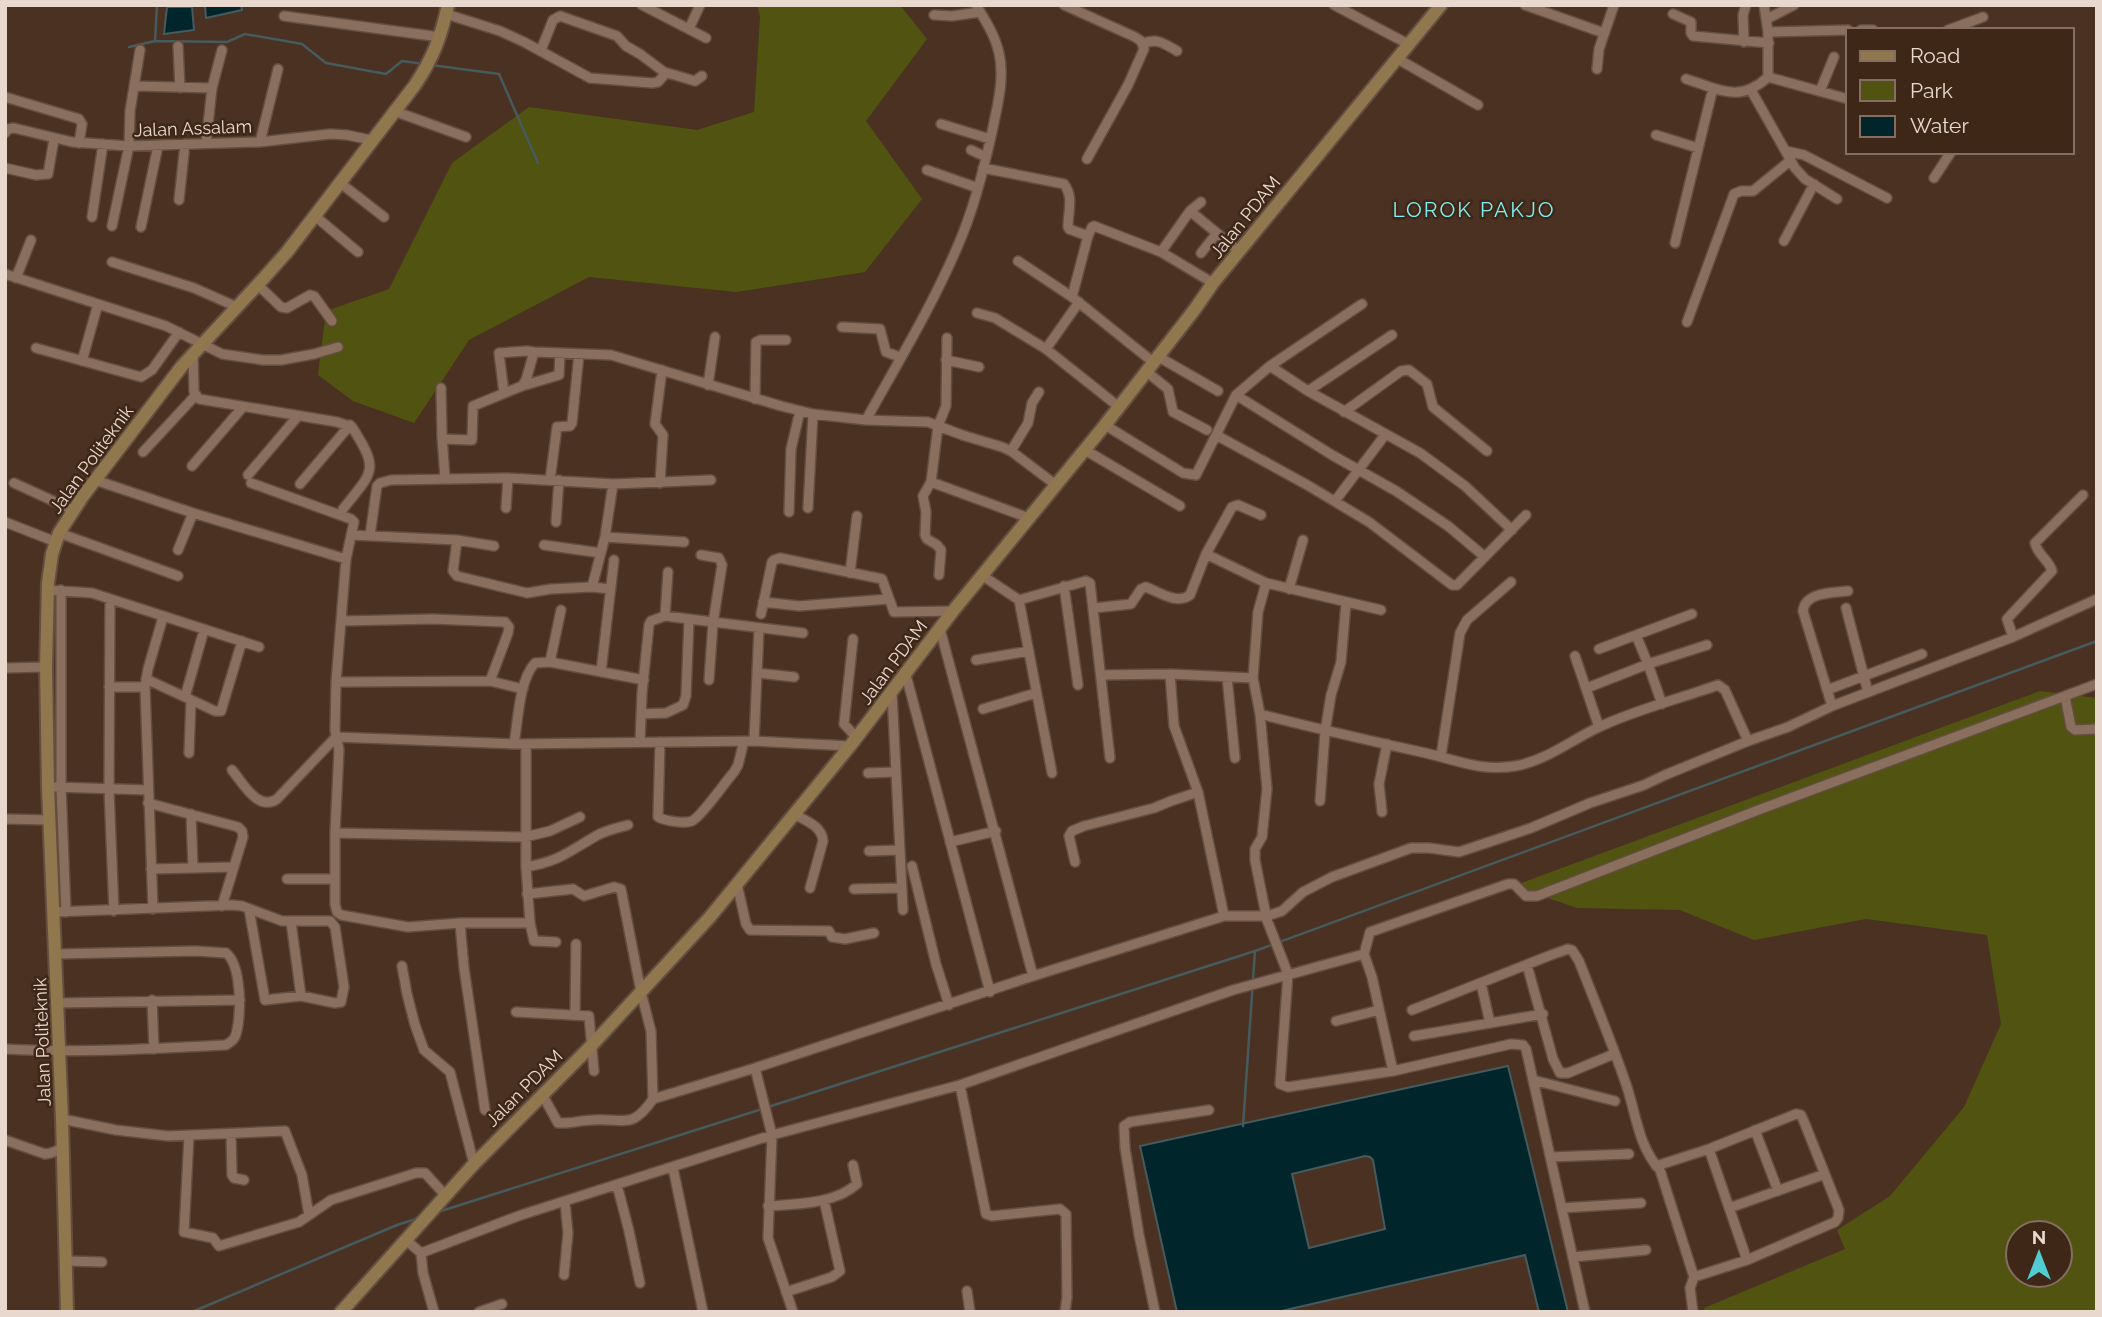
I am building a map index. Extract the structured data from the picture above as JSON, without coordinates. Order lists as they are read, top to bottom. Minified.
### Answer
{"streets":{"street":["Jalan Assalam","Jalan PDAM","Jalan Politeknik"]},"crossings":[["Jalan Assalam","Jalan Politeknik"]],"districts":["LOROK PAKJO"],"legend":["Road","Park","Water"],"north":"top"}
